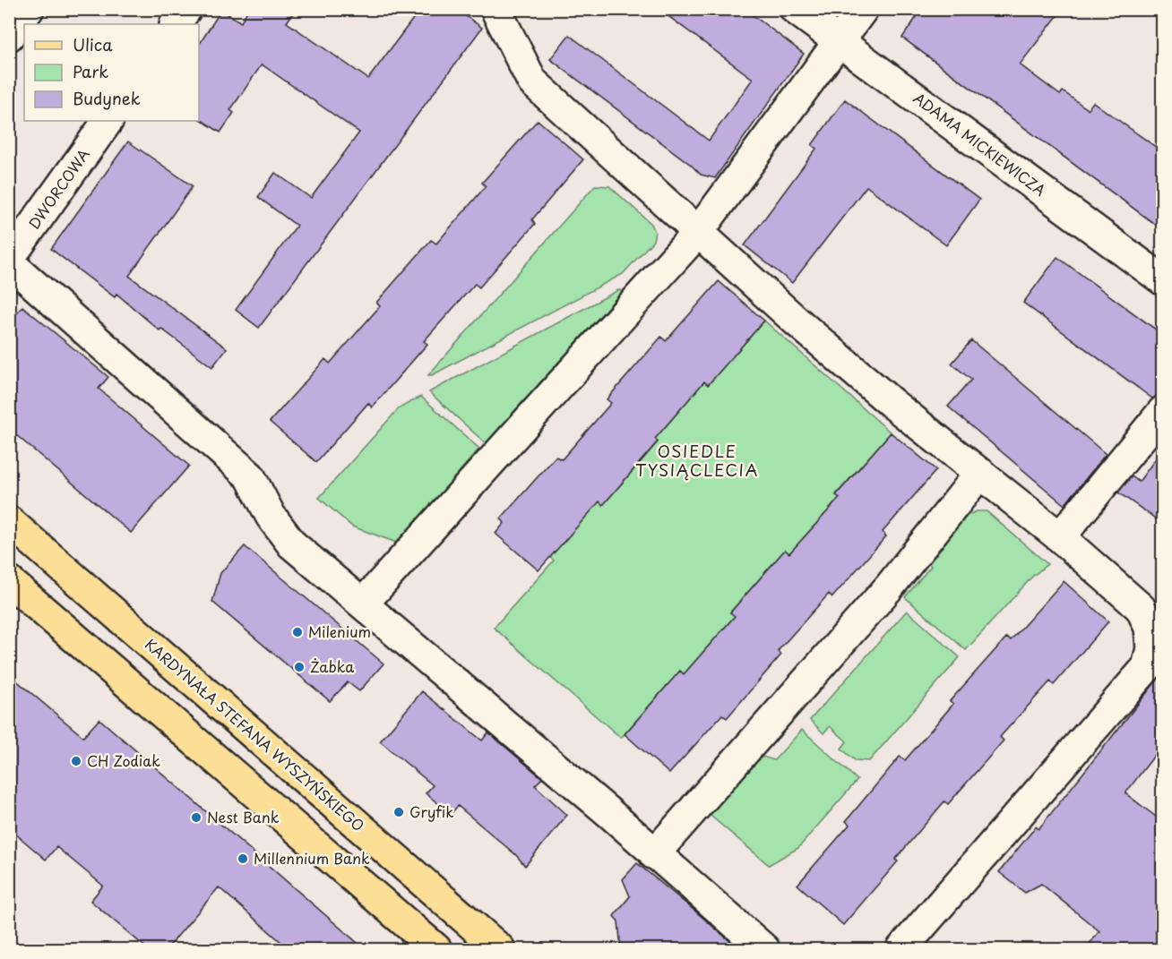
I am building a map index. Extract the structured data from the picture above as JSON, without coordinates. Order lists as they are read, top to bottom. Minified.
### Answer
{"streets":{"main road":["KARDYNAŁA STEFANA WYSZYŃSKIEGO"],"street":["ADAMA MICKIEWICZA","DWORCOWA"]},"districts":["OSIEDLE TYSIĄCLECIA"],"places":["Milenium","Żabka","CH Zodiak","Gryfik","Nest Bank","Millennium Bank"],"legend":["Ulica","Park","Budynek"]}
